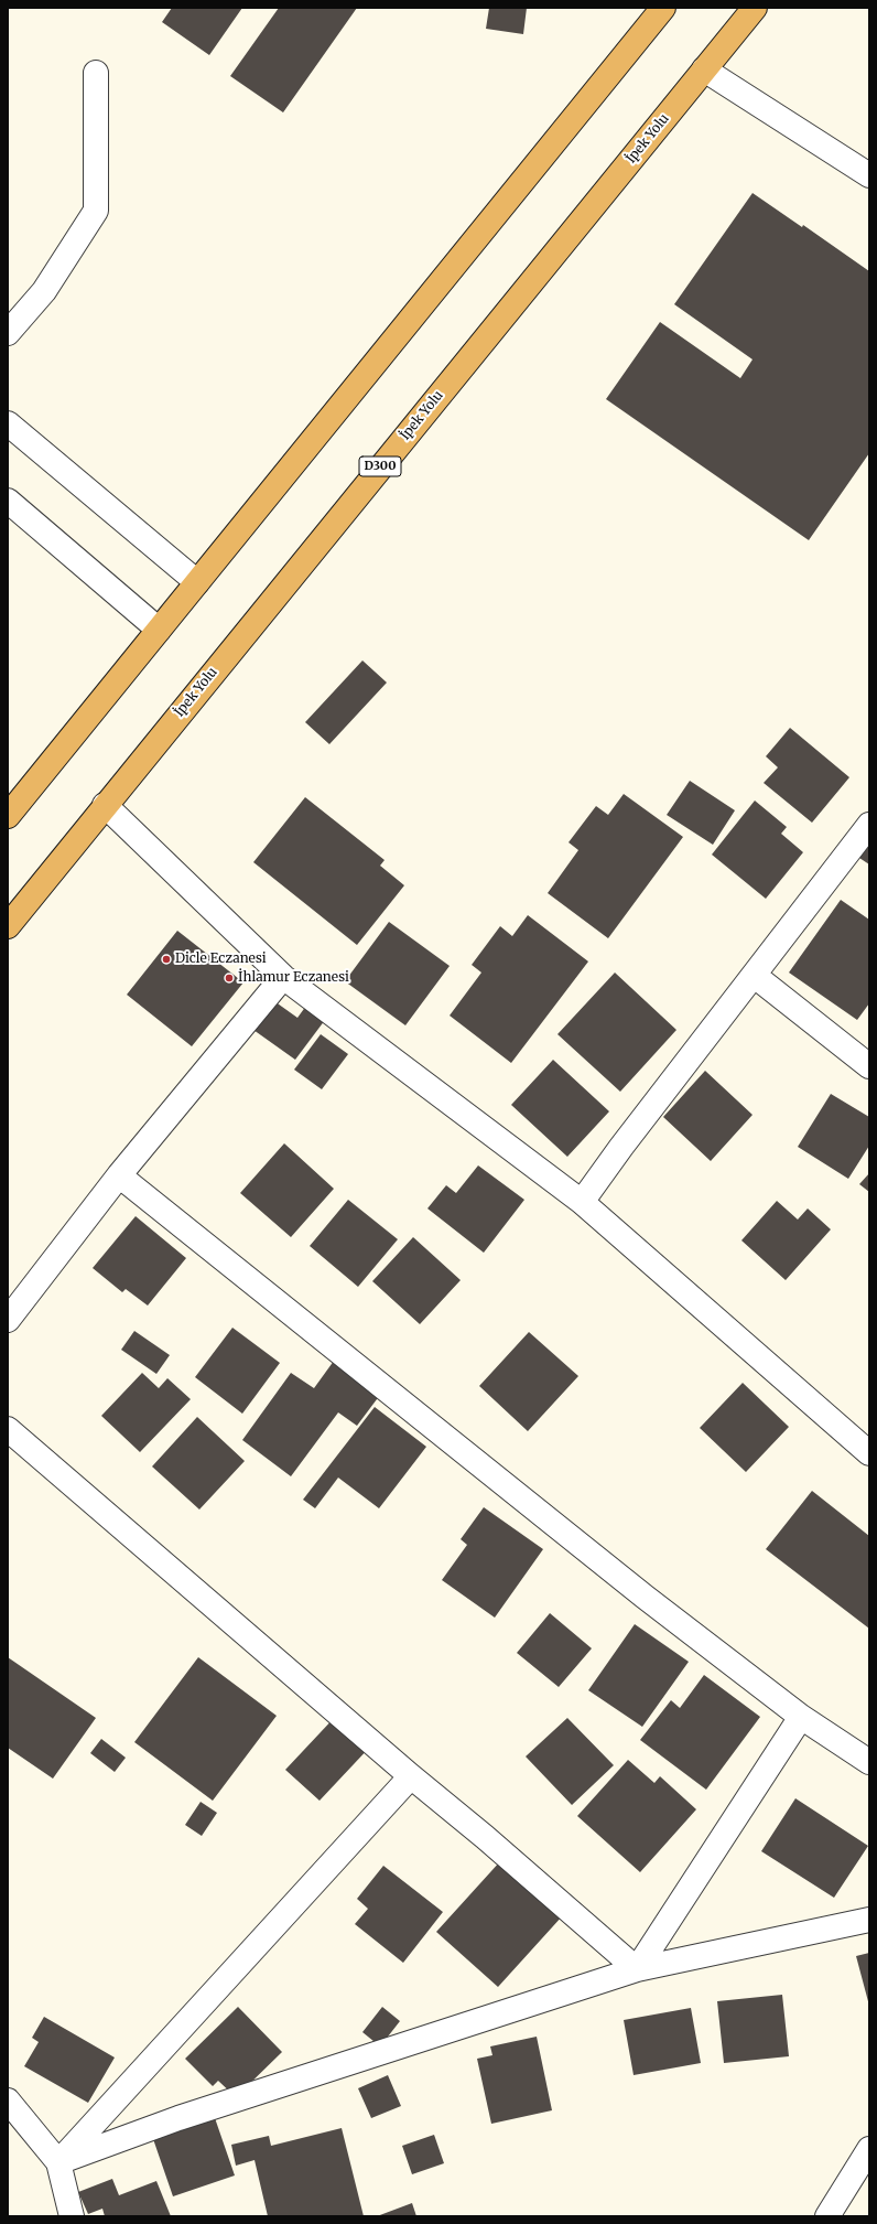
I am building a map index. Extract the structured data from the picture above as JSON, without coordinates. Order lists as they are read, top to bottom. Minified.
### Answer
{"streets":{"highway":["İpek Yolu","D300"]},"places":["Dicle Eczanesi","İhlamur Eczanesi"]}
